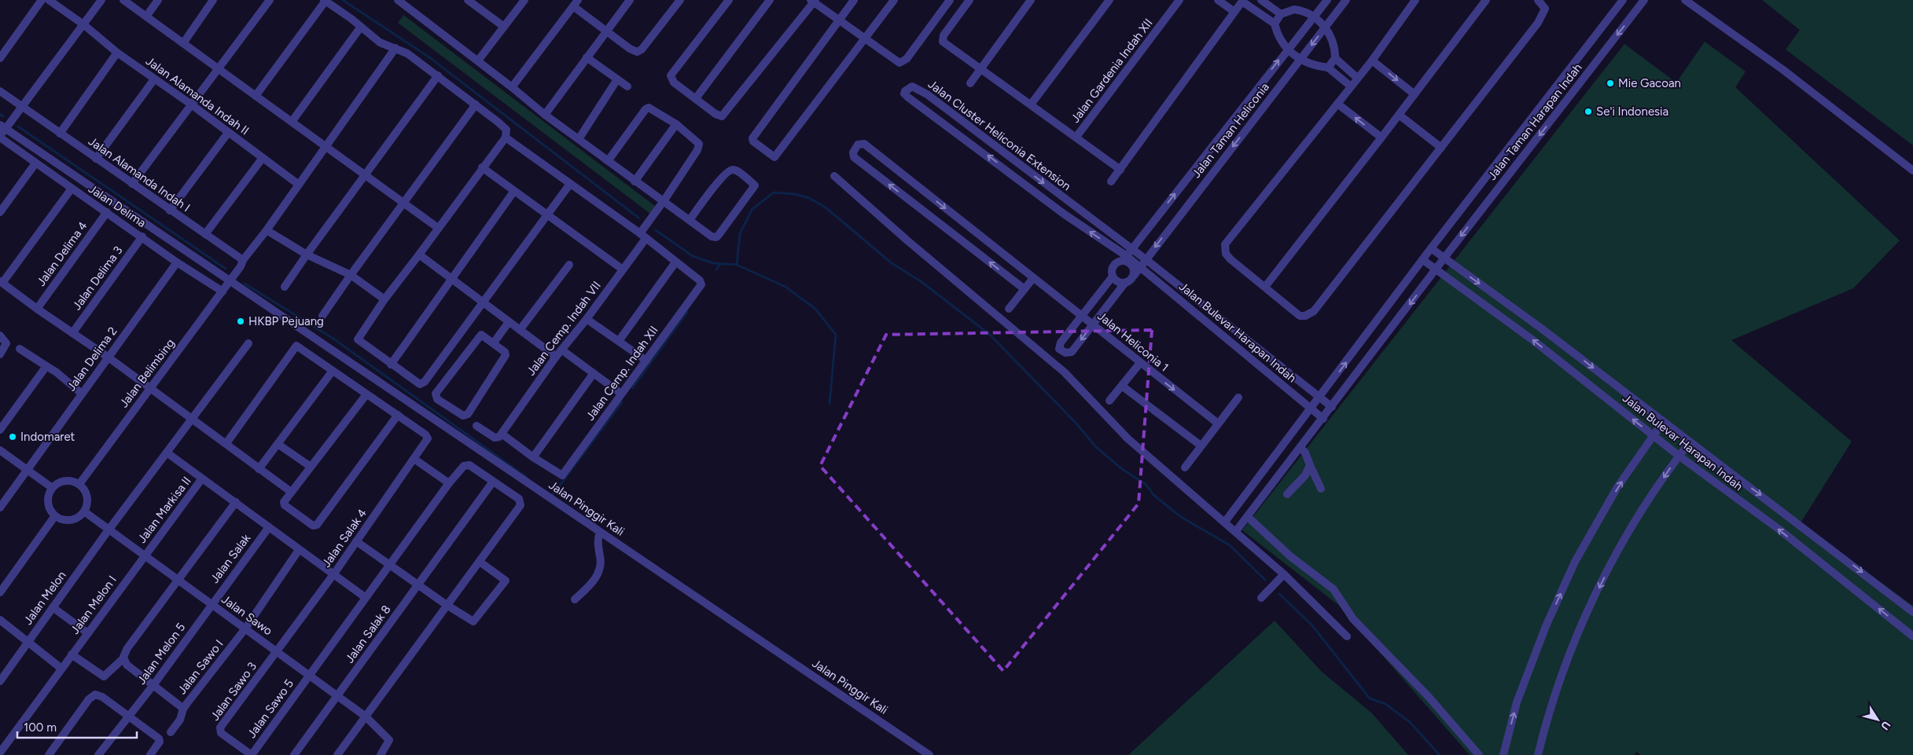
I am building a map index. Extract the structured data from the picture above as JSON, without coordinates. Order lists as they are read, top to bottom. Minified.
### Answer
{"streets":{"street":["Jalan Gardenia Indah XII","Jalan Alamanda Indah II","Jalan Taman Harapan Indah","Jalan Taman Heliconia","Jalan Cluster Heliconia Extension","Jalan Alamanda Indah I","Jalan Delima","Jalan Delima 4","Jalan Delima 3","Jalan Cemp. Indah VII","Jalan Bulevar Harapan Indah","Jalan Heliconia 1","Jalan Delima 2","Jalan Belimbing","Jalan Cemp. Indah XII","Jalan Pinggir Kali","Jalan Markisa II","Jalan Salak 4","Jalan Salak","Jalan Melon","Jalan Melon I","Jalan Sawo","Jalan Salak 8","Jalan Melon 5","Jalan Sawo I","Jalan Sawo 3","Jalan Sawo 5"]},"crossings":[["Jalan Alamanda Indah II","Jalan Belimbing"],["Jalan Taman Harapan Indah","Jalan Bulevar Harapan Indah"],["Jalan Taman Heliconia","Jalan Cluster Heliconia Extension"],["Jalan Taman Heliconia","Jalan Bulevar Harapan Indah"],["Jalan Taman Heliconia","Jalan Heliconia 1"],["Jalan Cluster Heliconia Extension","Jalan Bulevar Harapan Indah"],["Jalan Alamanda Indah I","Jalan Belimbing"],["Jalan Delima","Jalan Delima 4"],["Jalan Delima","Jalan Delima 3"],["Jalan Delima","Jalan Delima 2"],["Jalan Delima","Jalan Belimbing"],["Jalan Cemp. Indah VII","Jalan Cemp. Indah XII"],["Jalan Belimbing","Jalan Pinggir Kali"],["Jalan Belimbing","Jalan Sawo"],["Jalan Markisa II","Jalan Melon I"],["Jalan Markisa II","Jalan Sawo"],["Jalan Salak 4","Jalan Sawo"],["Jalan Salak 4","Jalan Sawo 3"],["Jalan Salak","Jalan Sawo"],["Jalan Salak","Jalan Melon 5"],["Jalan Melon","Jalan Sawo"],["Jalan Melon I","Jalan Sawo"],["Jalan Sawo","Jalan Salak 8"],["Jalan Sawo","Jalan Melon 5"],["Jalan Sawo","Jalan Sawo I"],["Jalan Sawo","Jalan Sawo 3"],["Jalan Sawo","Jalan Sawo 5"],["Jalan Salak 8","Jalan Sawo 5"],["Jalan Melon 5","Jalan Sawo I"],["Jalan Sawo 3","Jalan Sawo 5"]],"places":["Mie Gacoan","Se'i Indonesia","HKBP Pejuang","Indomaret"],"scale_bar":"100 m","north":"bottom right"}
